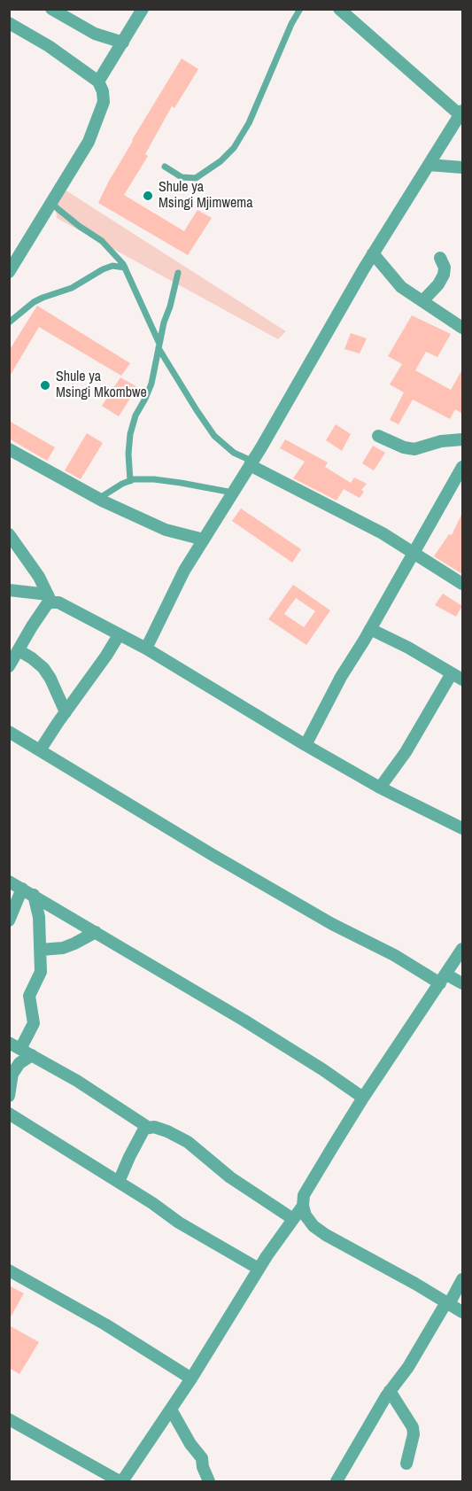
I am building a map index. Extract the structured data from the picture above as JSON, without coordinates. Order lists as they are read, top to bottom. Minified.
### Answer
{"places":["Shule ya Msingi Mjimwema","Shule ya Msingi Mkombwe"]}
